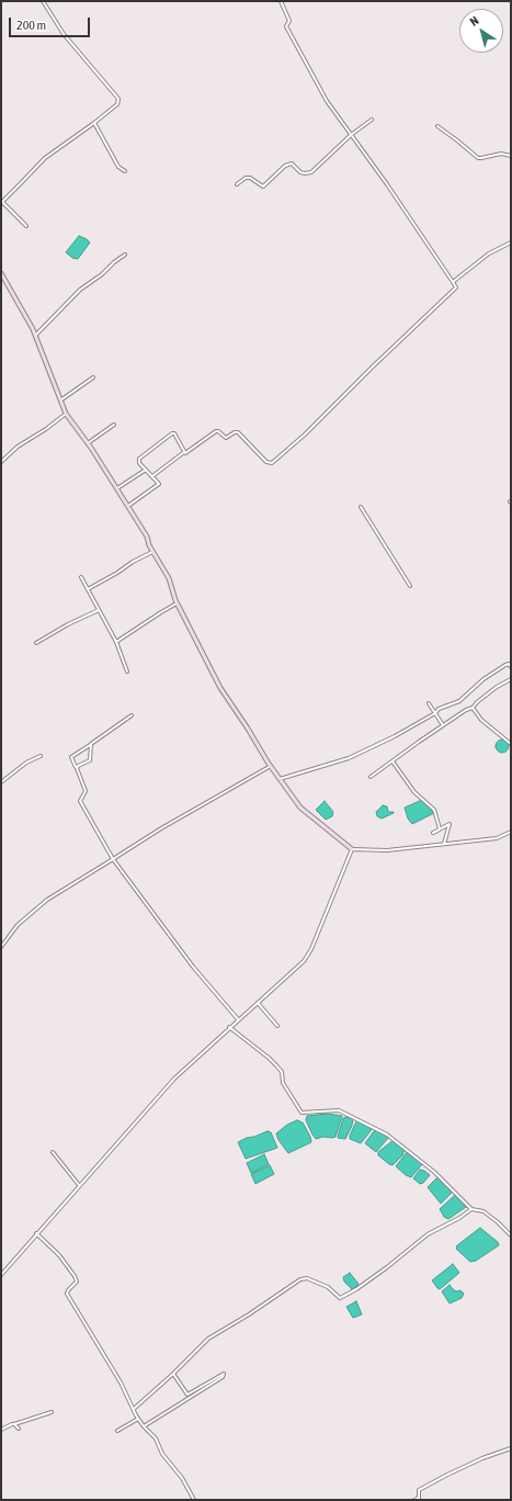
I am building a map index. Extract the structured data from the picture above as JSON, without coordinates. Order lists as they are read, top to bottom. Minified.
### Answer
{"scale_bar":"200 m","north":"top left"}
